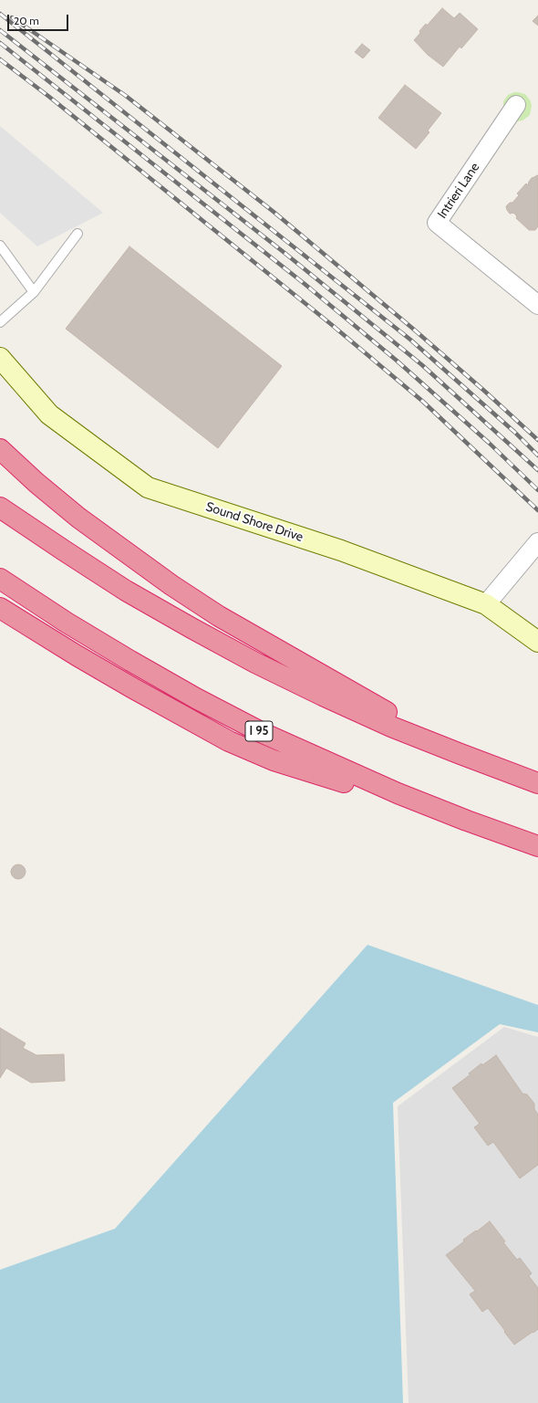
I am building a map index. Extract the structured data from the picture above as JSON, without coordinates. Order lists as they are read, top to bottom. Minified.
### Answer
{"streets":{"highway":["I 95"],"main road":["Sound Shore Drive"],"street":["Intrieri Lane"]},"scale_bar":"20 m"}
